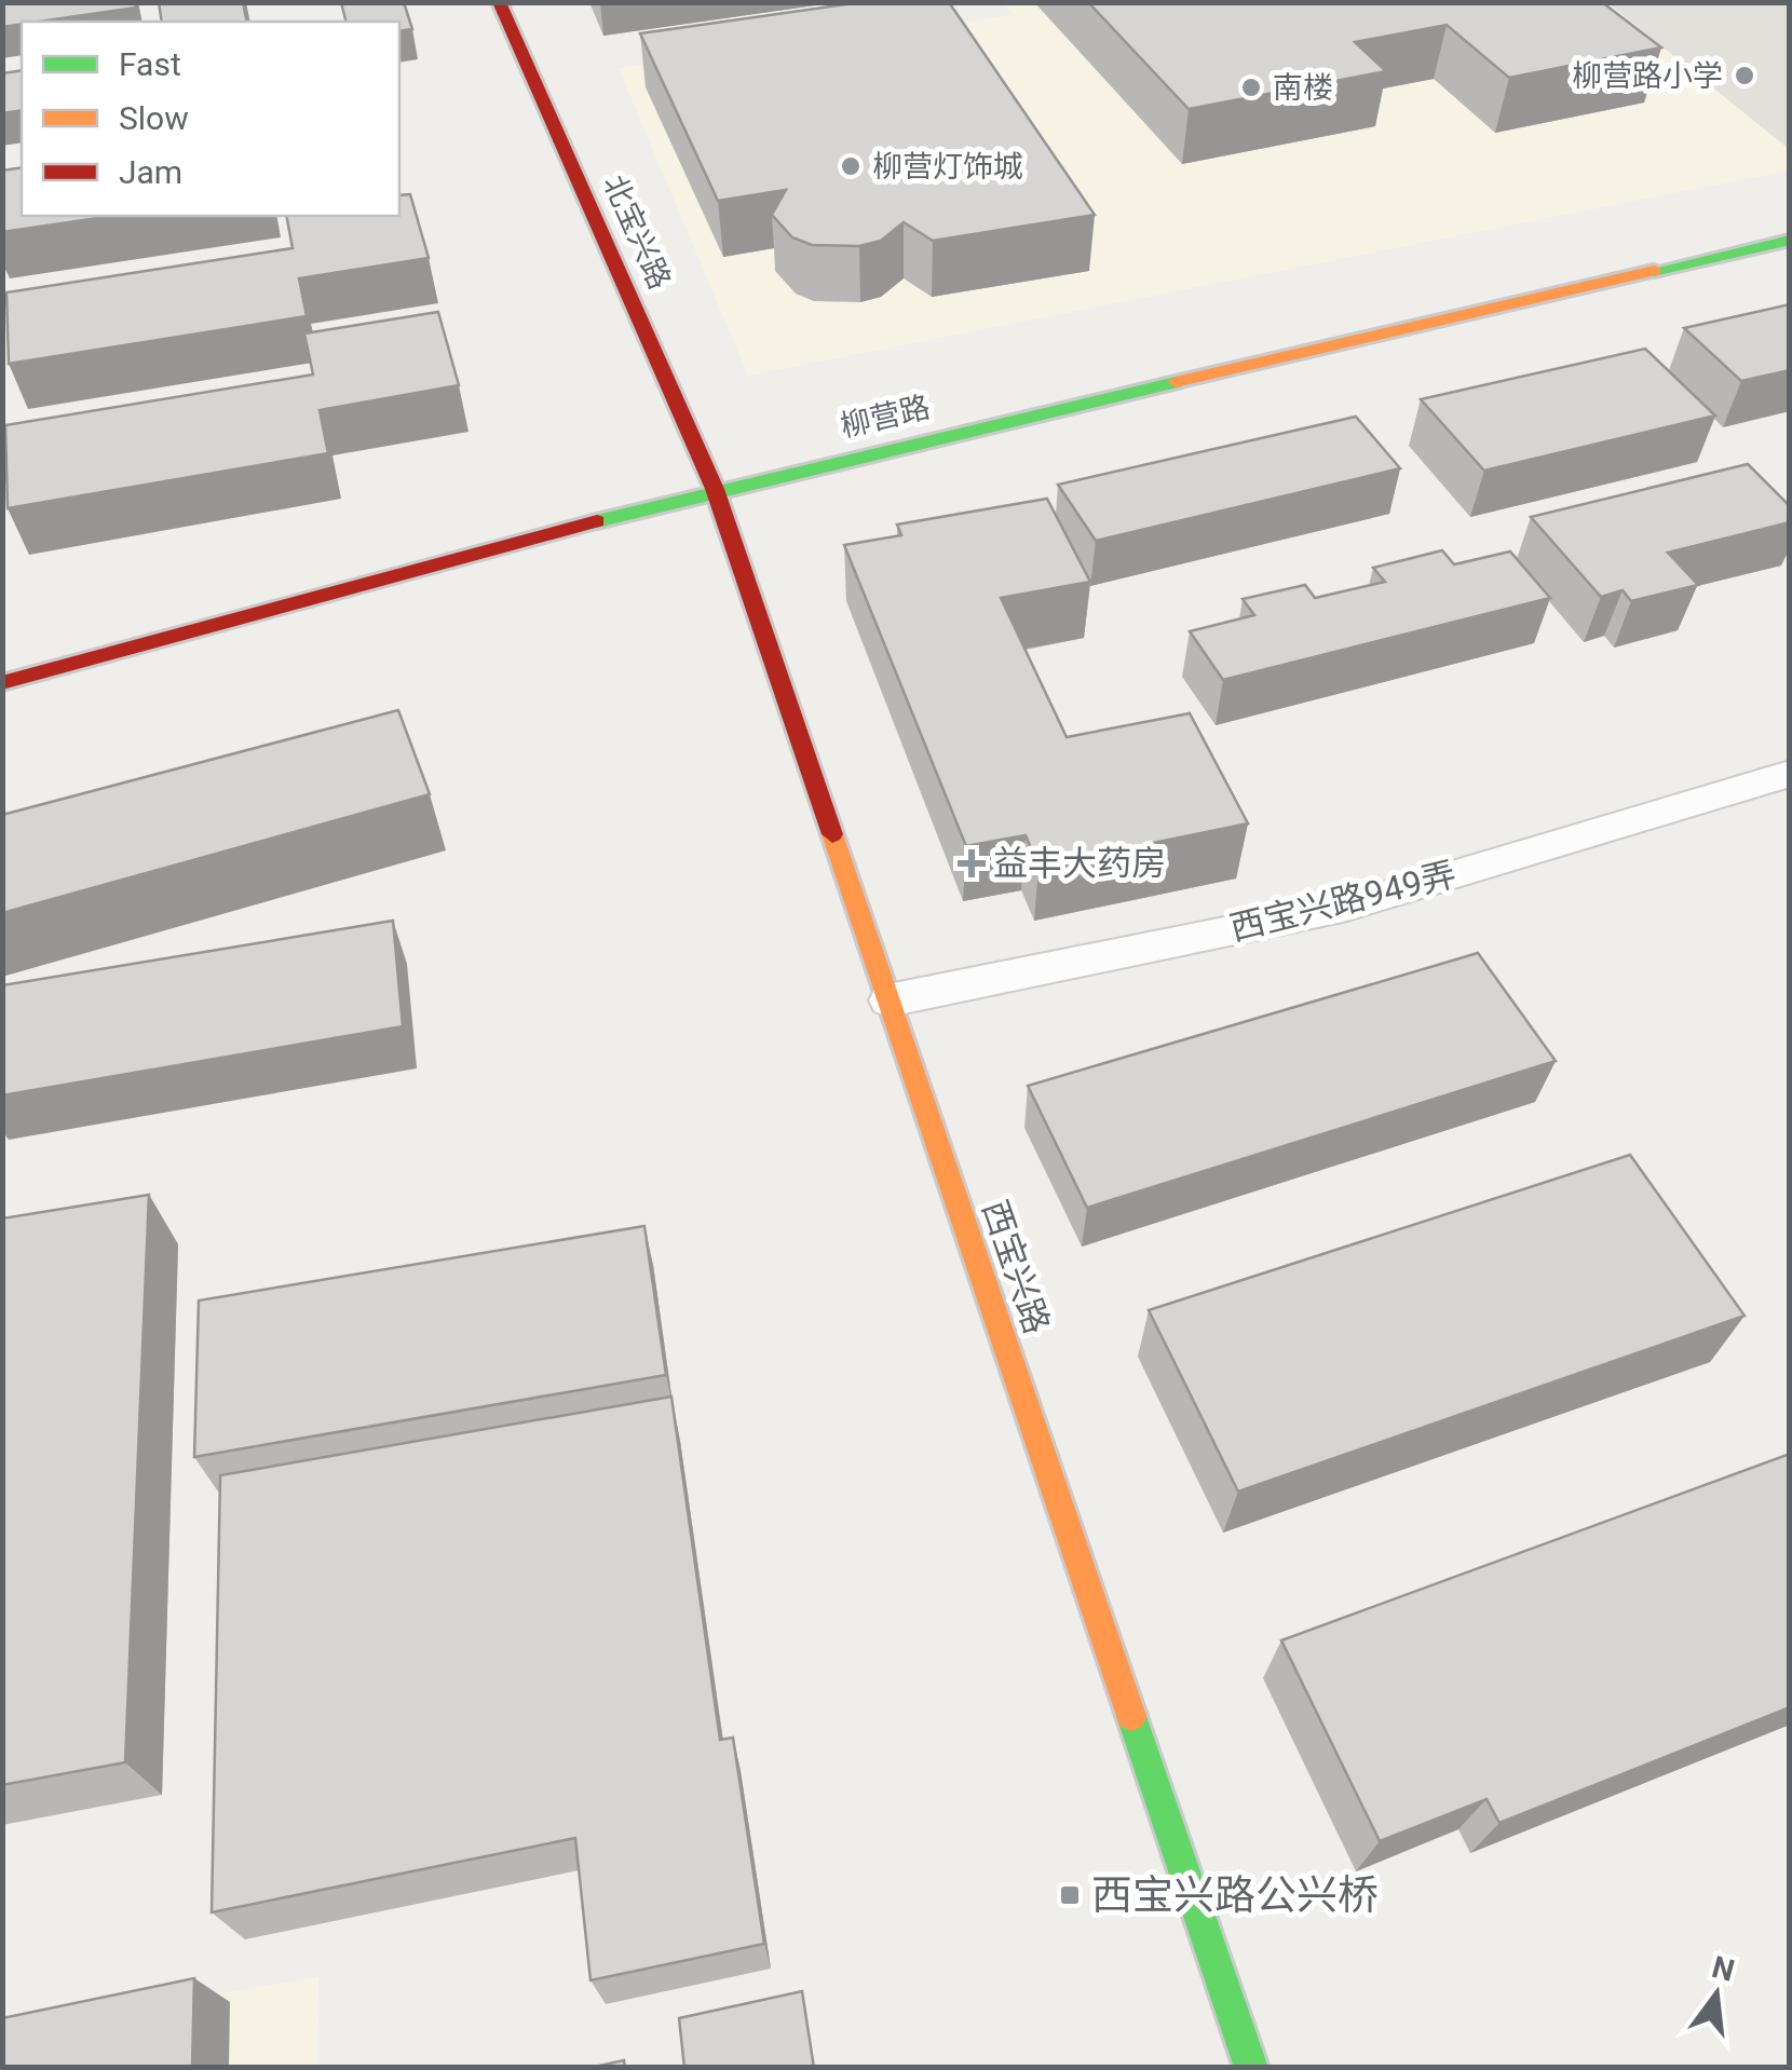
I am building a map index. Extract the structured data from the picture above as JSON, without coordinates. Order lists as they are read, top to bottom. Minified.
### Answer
{"streets":{"street":["北宝兴路","柳营路","西宝兴路"],"lane":["西宝兴路949弄"]},"crossings":[["北宝兴路","柳营路"],["北宝兴路","西宝兴路"],["柳营路","西宝兴路"],["西宝兴路949弄","西宝兴路"]],"places":{"other":["柳营路小学","南楼","柳营灯饰城"],"health":["益丰大药房"],"transit":["西宝兴路公兴桥"]},"legend":["Fast","Slow","Jam"],"north":"top"}
